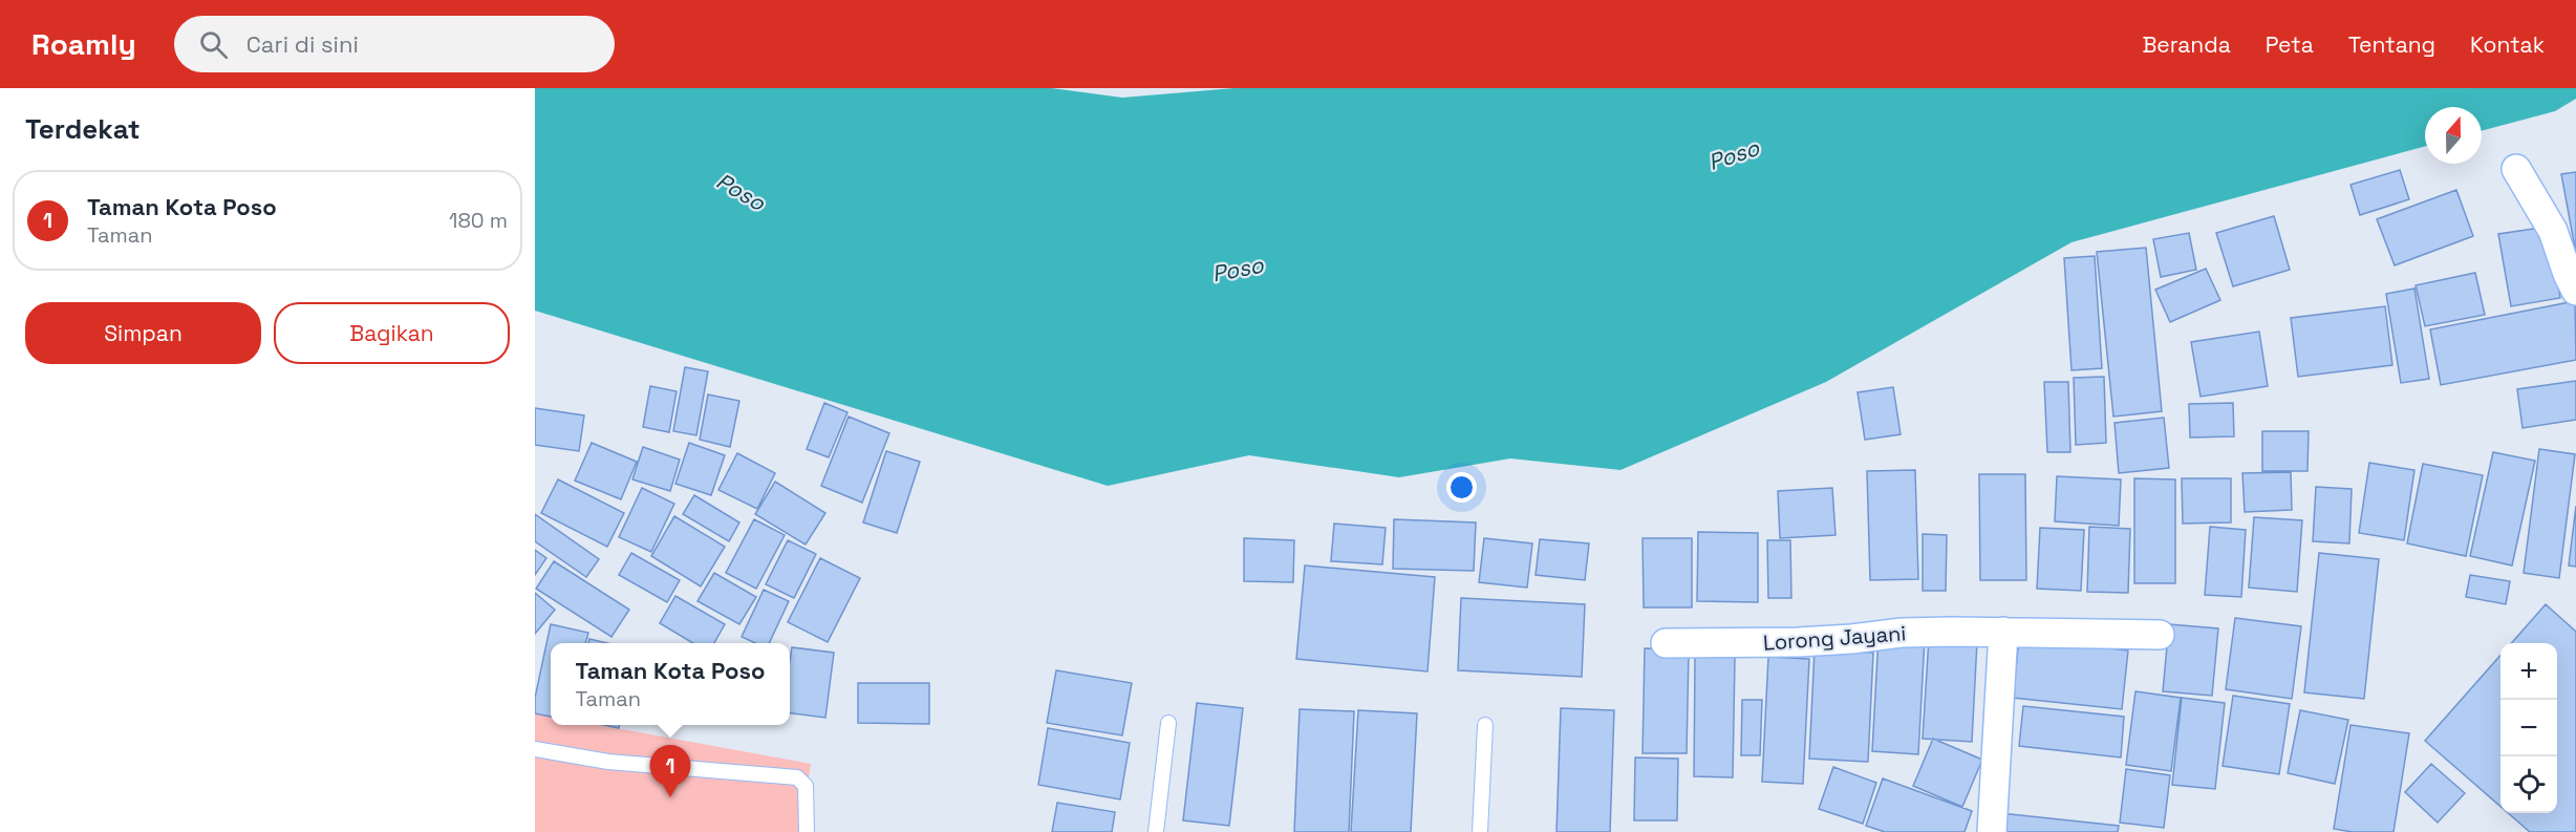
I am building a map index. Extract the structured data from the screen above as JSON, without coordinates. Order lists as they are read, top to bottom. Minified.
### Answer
{"streets":{"street":["Lorong Jayani"]},"water":["Poso"],"north":"top","page":{"header":"Roamly","search":"Cari di sini","nav":["Beranda","Peta","Tentang","Kontak"],"heading":"Terdekat","list":[{"mark":"1","name":"Taman Kota Poso","note":"Taman","value":"180 m"}],"buttons":["Simpan","Bagikan"],"map_buttons":["+","−"],"popup":["Taman Kota Poso","Taman"],"pins":"1"}}
